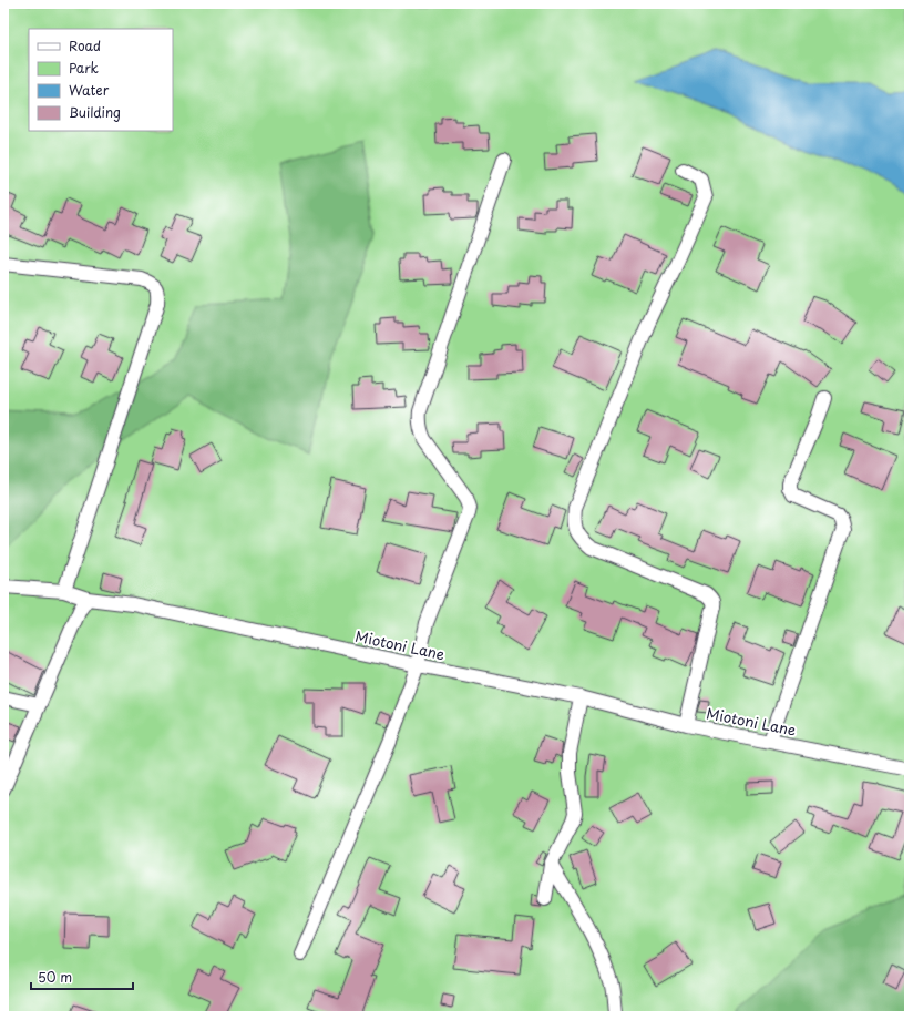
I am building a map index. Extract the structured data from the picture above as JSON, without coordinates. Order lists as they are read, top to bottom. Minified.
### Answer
{"streets":{"street":["Miotoni Lane"]},"legend":["Road","Park","Water","Building"],"scale_bar":"50 m"}
